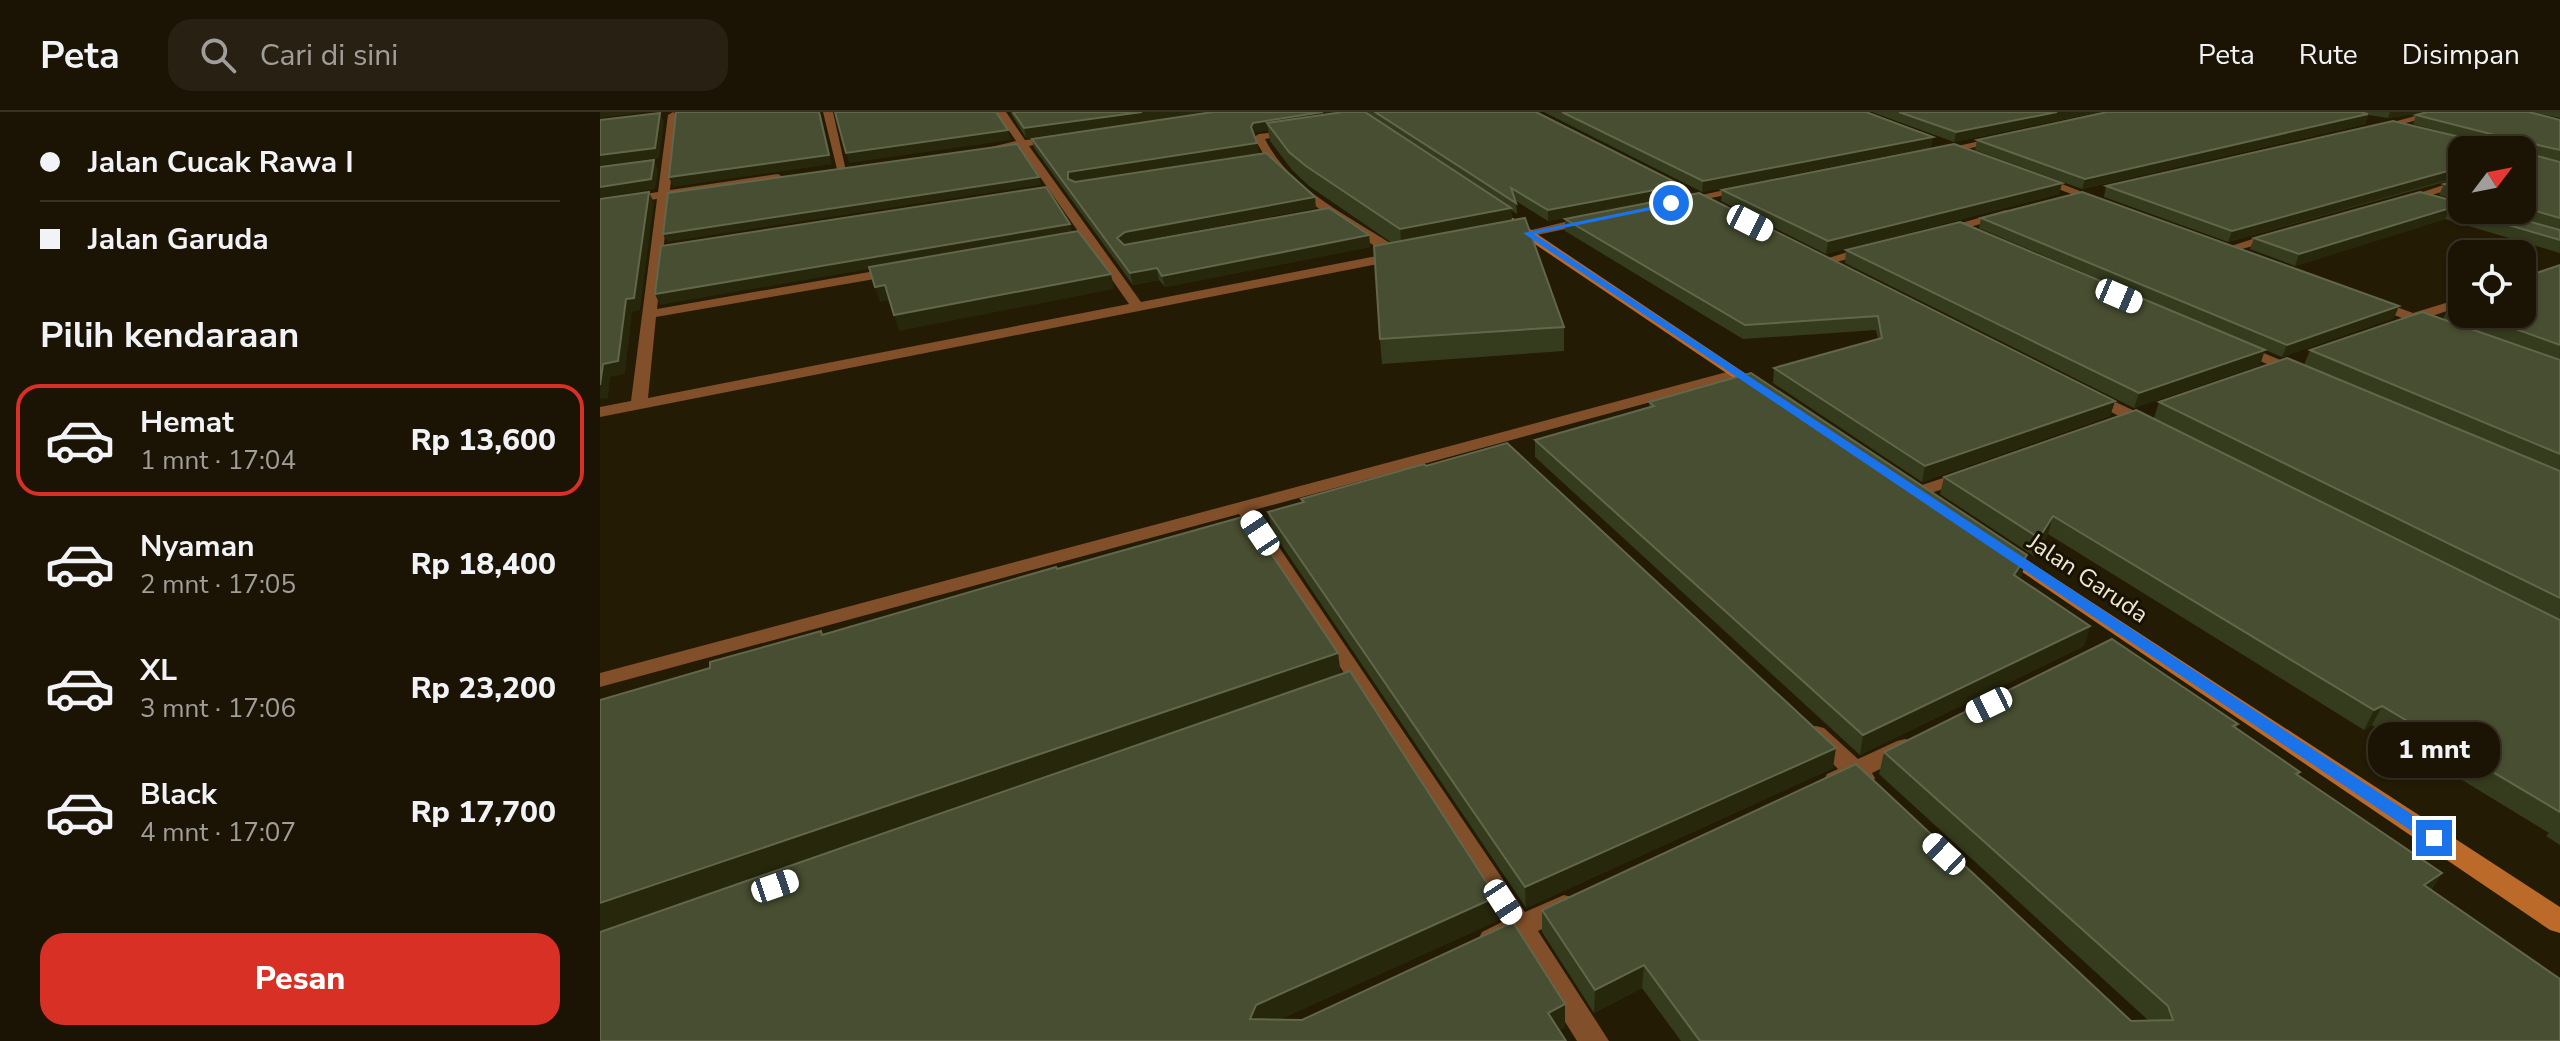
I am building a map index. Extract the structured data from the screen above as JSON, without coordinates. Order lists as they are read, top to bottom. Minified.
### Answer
{"streets":{"street":["Jalan Garuda"]},"north":"top right","page":{"header":"Peta","search":"Cari di sini","nav":["Peta","Rute","Disimpan"],"banner":["Jalan Cucak Rawa I","Jalan Garuda"],"heading":"Pilih kendaraan","list":[{"name":"Hemat","note":"1 mnt · 17:04","value":"Rp 13,600"},{"name":"Nyaman","note":"2 mnt · 17:05","value":"Rp 18,400"},{"name":"XL","note":"3 mnt · 17:06","value":"Rp 23,200"},{"name":"Black","note":"4 mnt · 17:07","value":"Rp 17,700"}],"bubble":"1 mnt","buttons":"Pesan"}}
